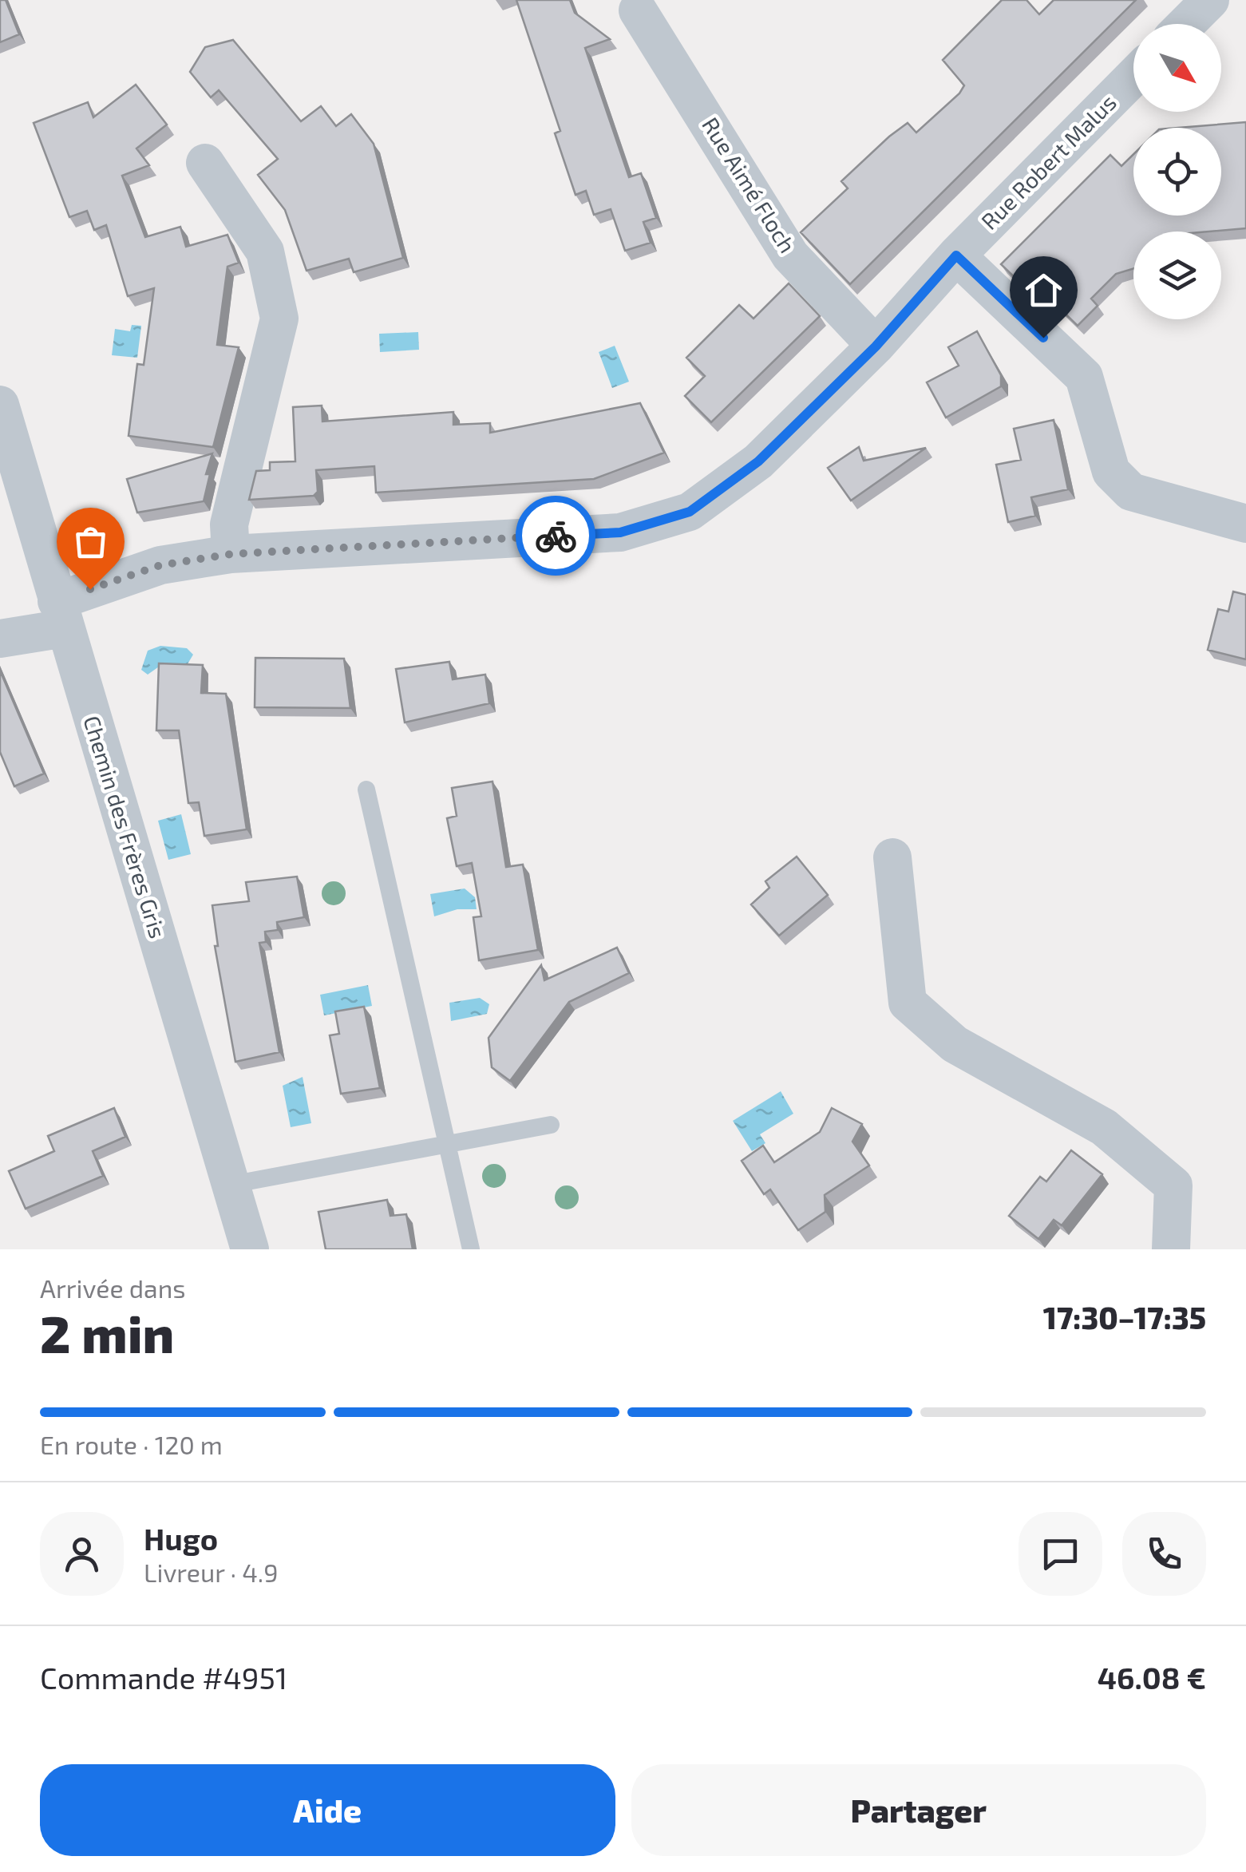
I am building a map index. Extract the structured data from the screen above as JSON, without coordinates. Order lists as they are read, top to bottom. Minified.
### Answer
{"streets":{"street":["Rue Robert Malus","Rue Aimé Floch","Chemin des Frères Gris"]},"crossings":[["Rue Robert Malus","Rue Aimé Floch"],["Rue Robert Malus","Chemin des Frères Gris"]],"north":"bottom right","page":{"heading":["2 min","Arrivée dans","17:30–17:35"],"panel":["Hugo","Livreur · 4.9","Commande #4951","46.08 €"],"bar":"En route · 120 m","buttons":["Aide","Partager"]}}
